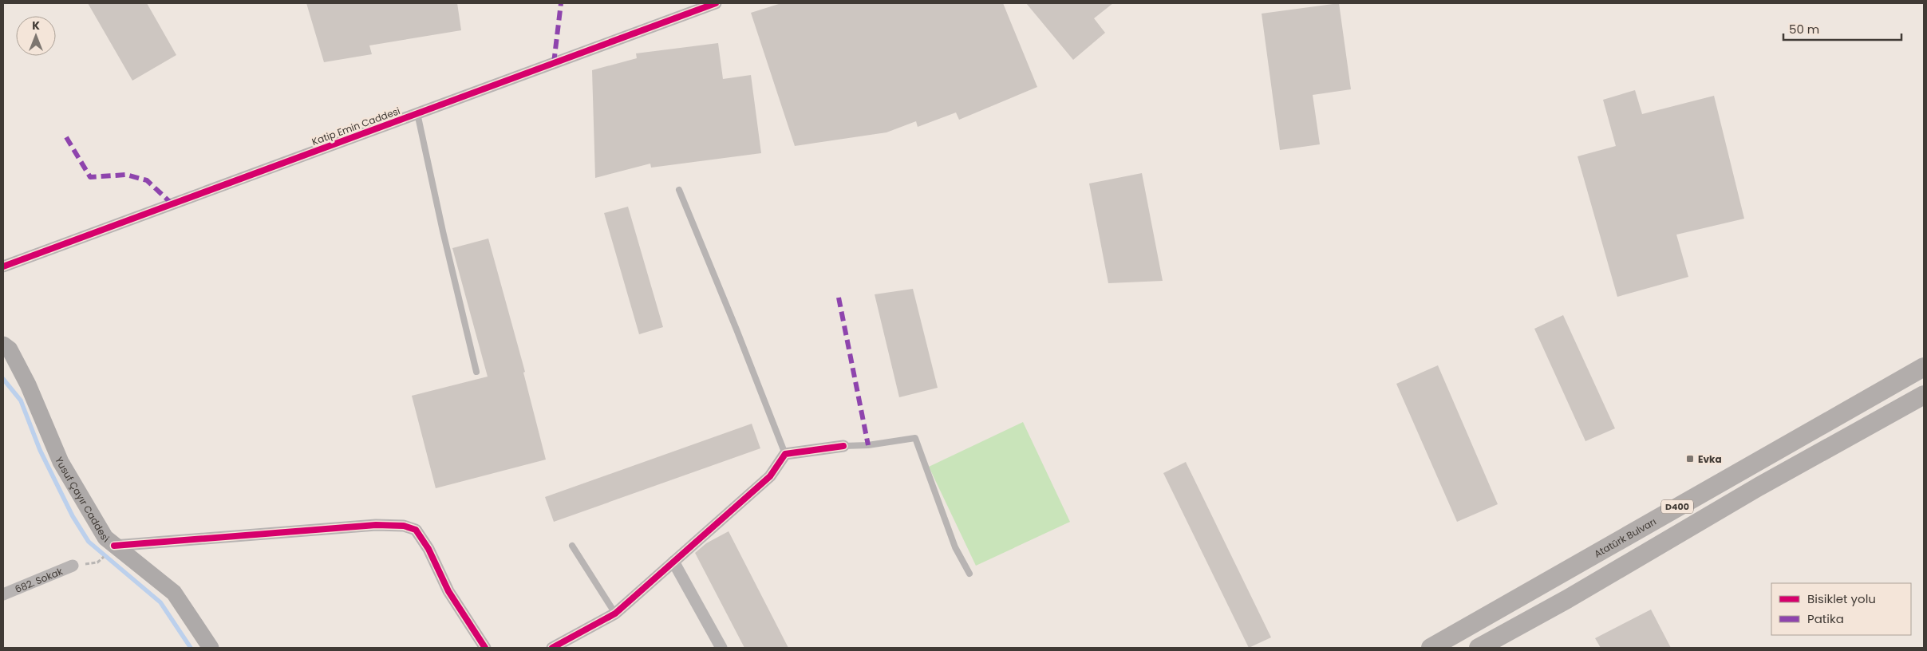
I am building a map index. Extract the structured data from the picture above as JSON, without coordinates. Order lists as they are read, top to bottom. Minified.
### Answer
{"streets":{"main road":["D400","Atatürk Bulvarı"],"street":["Katip Emin Caddesi","Yusuf Çayır Caddesi","682. Sokak"]},"places":{"transit":["Evka"]},"legend":["Bisiklet yolu","Patika"],"scale_bar":"50 m","north":"top"}
